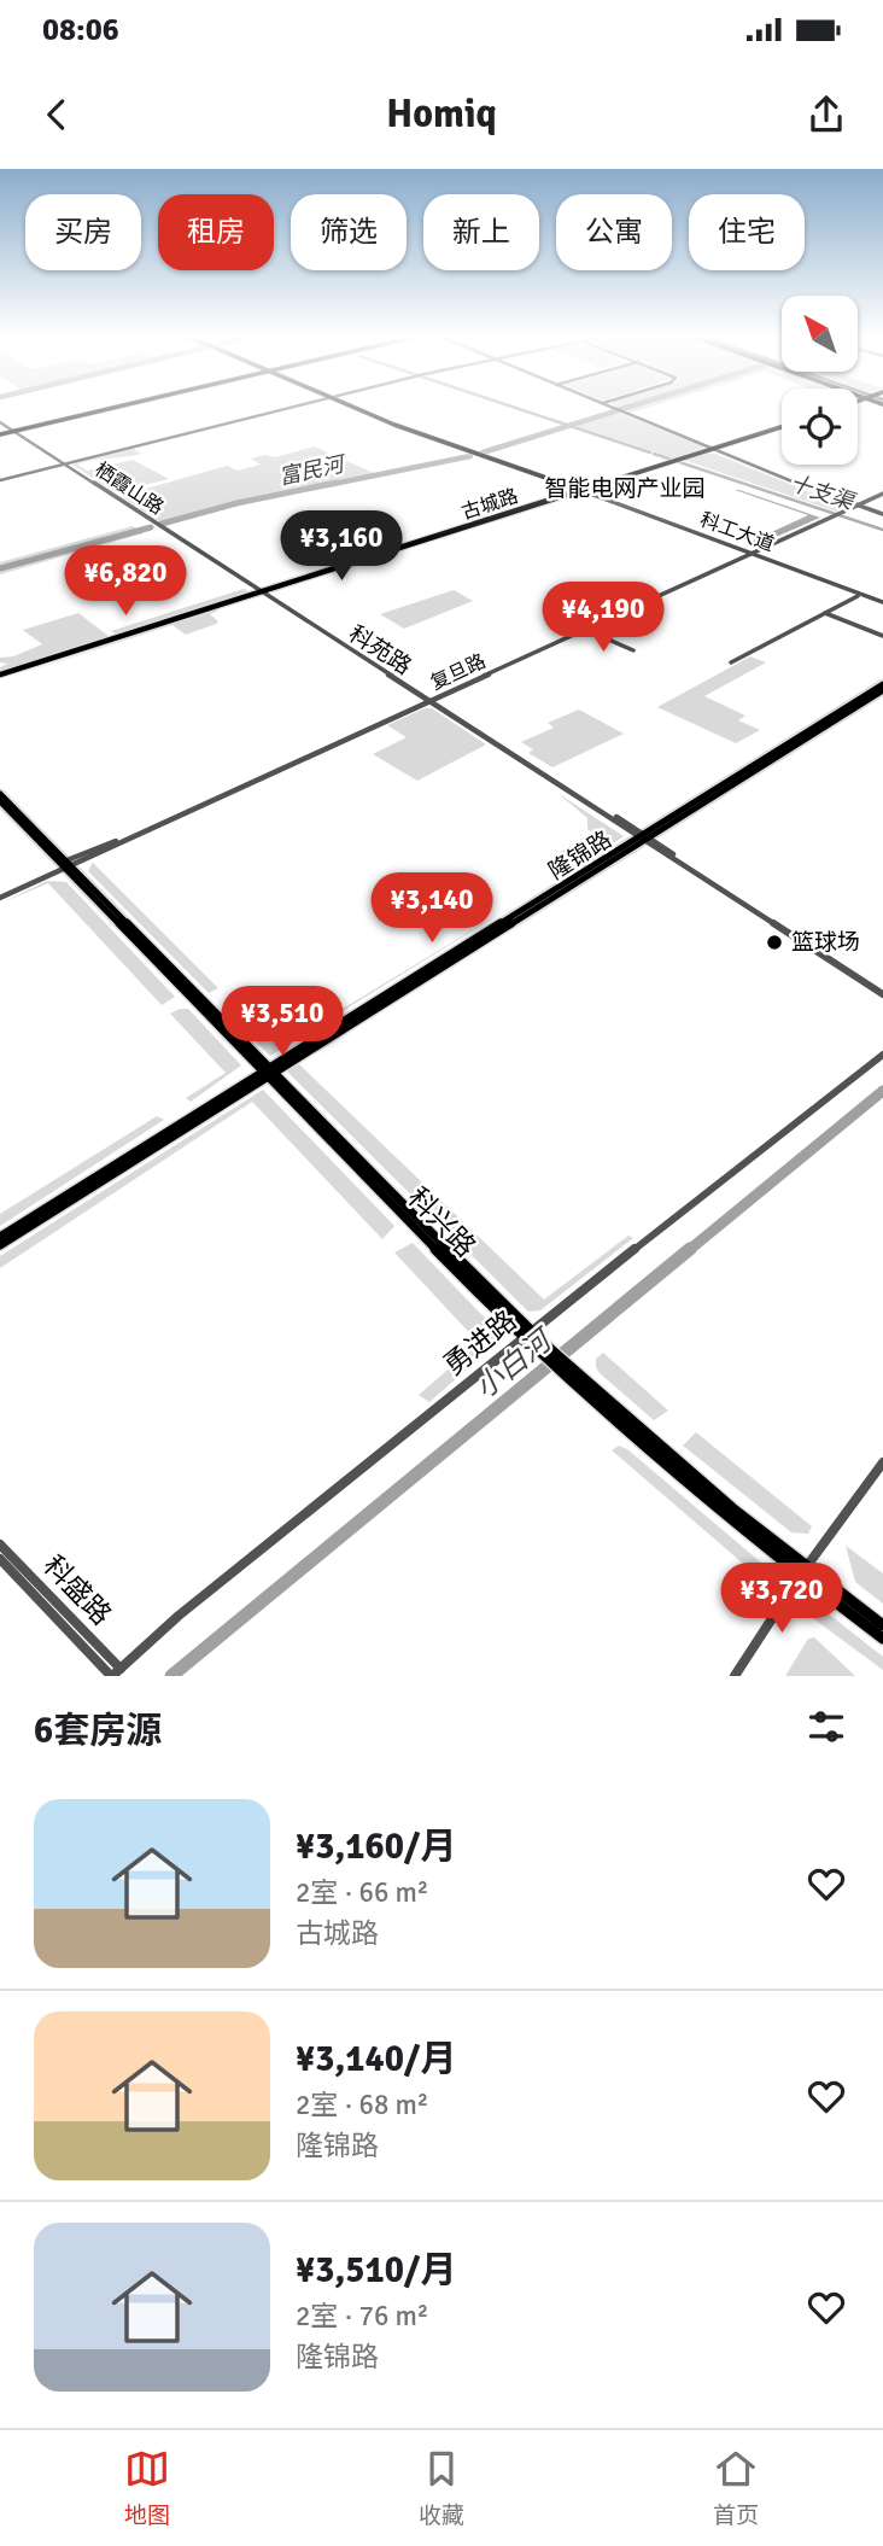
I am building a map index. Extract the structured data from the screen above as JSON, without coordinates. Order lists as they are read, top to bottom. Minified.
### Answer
{"streets":{"main road":["古城路","隆锦路","科兴路"],"street":["栖霞山路","科工大道","科苑路","复旦路","勇进路","科盛路"]},"crossings":[["栖霞山路","科苑路"],["古城路","科工大道"],["古城路","科苑路"],["科工大道","复旦路"],["科苑路","复旦路"],["科苑路","隆锦路"],["复旦路","科兴路"],["隆锦路","科兴路"],["科兴路","勇进路"],["勇进路","科盛路"]],"districts":["智能电网产业园"],"water":["富民河","十支渠","小白河"],"places":["篮球场"],"north":"top left","page":{"status":"08:06","header":"Homiq","chip":["买房","租房","筛选","新上","公寓","住宅"],"price":["¥3,160","¥6,820","¥4,190","¥3,140","¥3,510","¥3,720"],"heading":"6套房源","list":[{"name":"¥3,160/月","note":"2室 · 66 m² · 古城路"},{"name":"¥3,140/月","note":"2室 · 68 m² · 隆锦路"},{"name":"¥3,510/月","note":"2室 · 76 m² · 隆锦路"}],"tabs":["地图","收藏","首页"]}}
